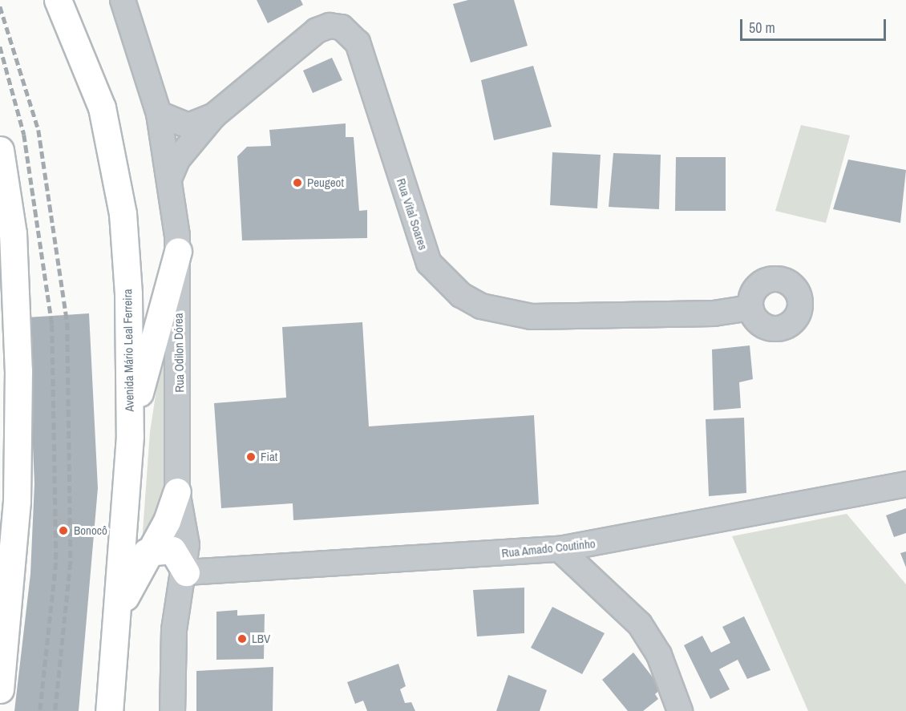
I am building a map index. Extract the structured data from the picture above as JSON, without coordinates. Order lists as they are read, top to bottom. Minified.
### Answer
{"streets":{"highway":["Avenida Mário Leal Ferreira"],"street":["Rua Vital Soares","Rua Odilon Dórea","Rua Amado Coutinho"]},"crossings":[["Rua Vital Soares","Rua Odilon Dórea"],["Rua Odilon Dórea","Rua Amado Coutinho"]],"places":["Peugeot","Fiat","Bonocô","LBV"],"scale_bar":"50 m"}
